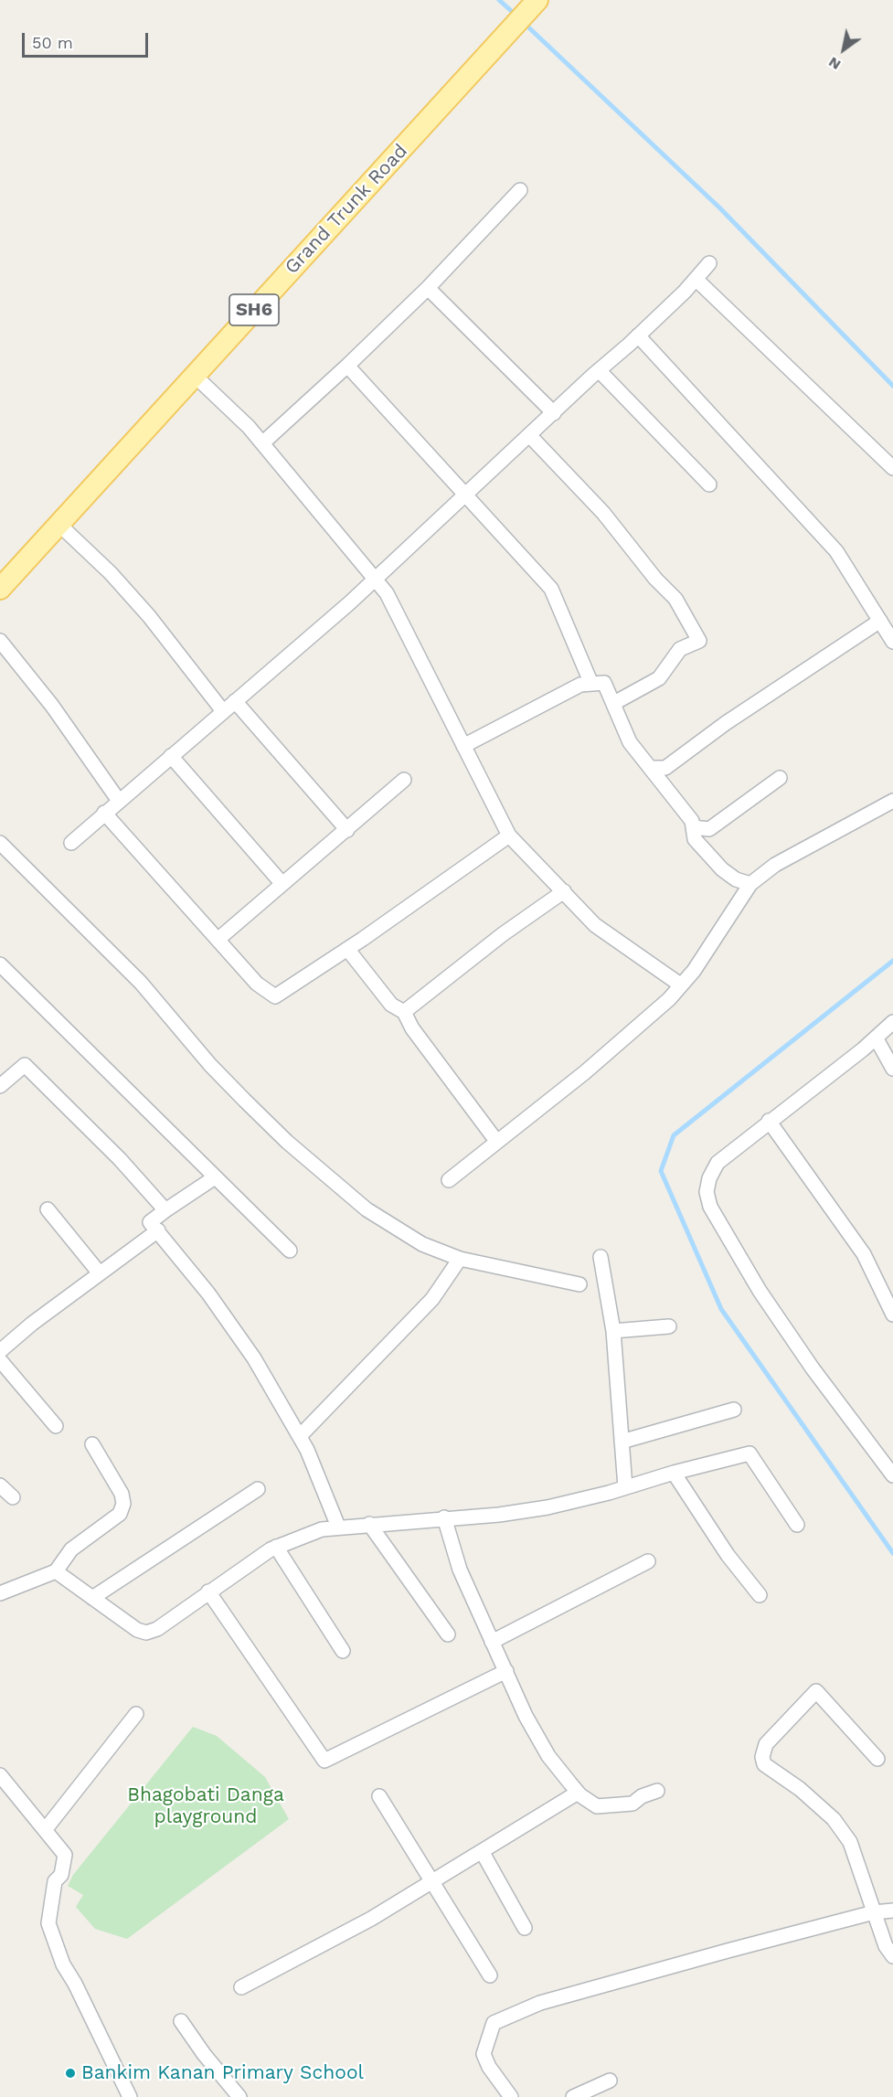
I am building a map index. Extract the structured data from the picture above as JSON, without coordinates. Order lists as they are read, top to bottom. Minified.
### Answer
{"streets":{"main road":["Grand Trunk Road","SH6"]},"parks":["Bhagobati Danga playground"],"places":["Bankim Kanan Primary School"],"scale_bar":"50 m","north":"bottom left"}
